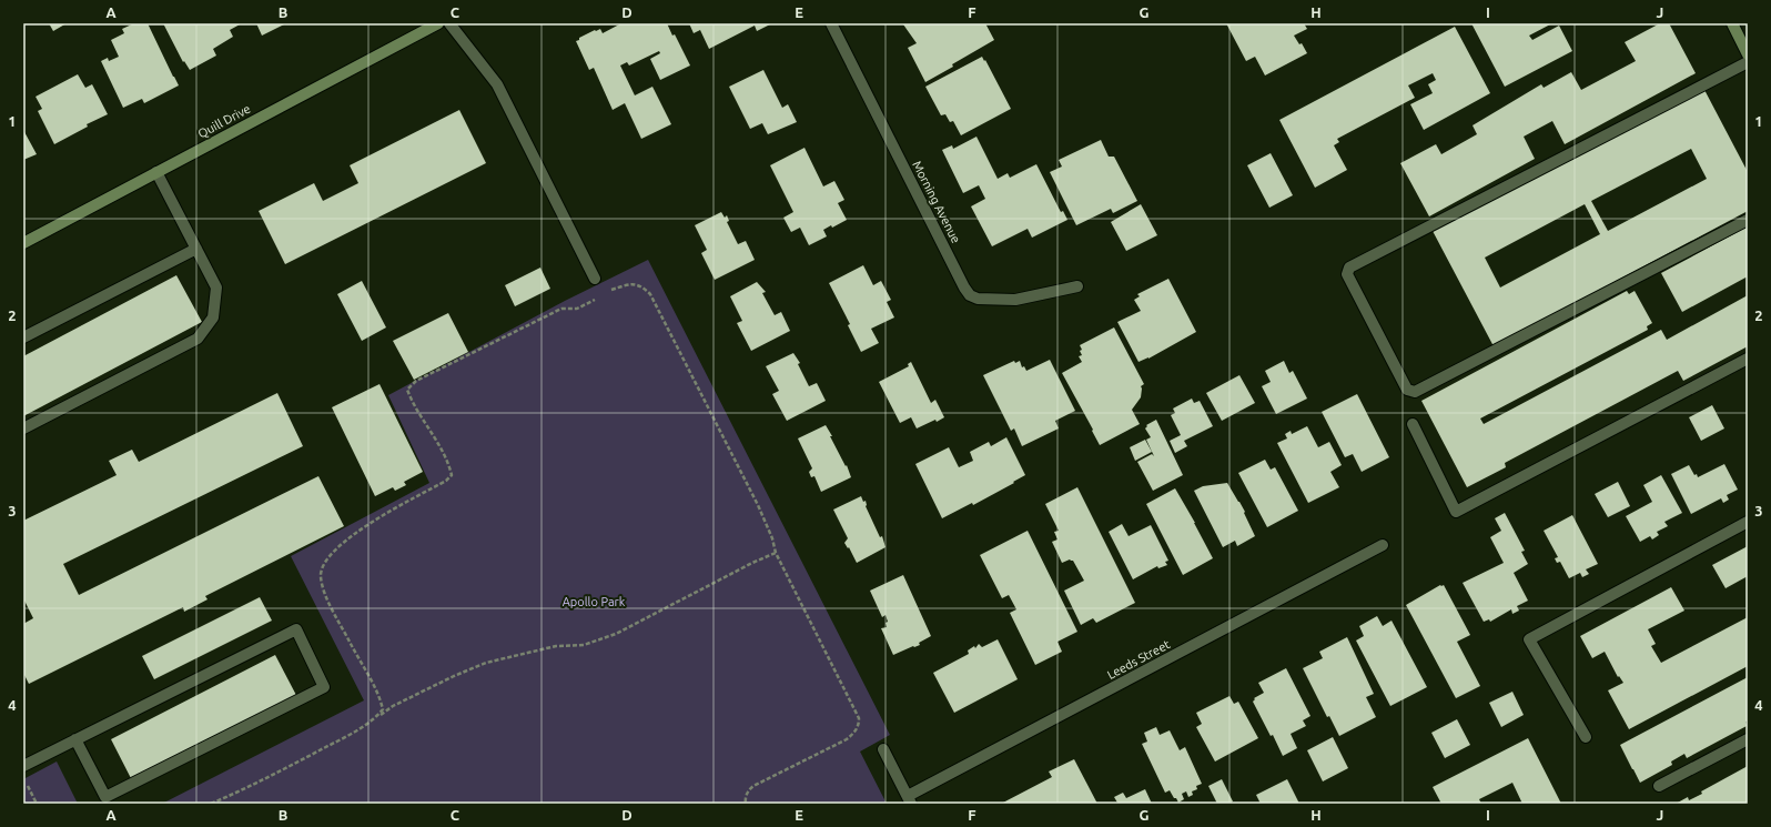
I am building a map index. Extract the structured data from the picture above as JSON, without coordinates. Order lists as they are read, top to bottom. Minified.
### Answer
{"streets":{"street":["Quill Drive","Morning Avenue","Leeds Street"]},"parks":["Apollo Park"],"grid":{"columns":["A","B","C","D","E","F","G","H","I","J"],"rows":["1","2","3","4"]}}
